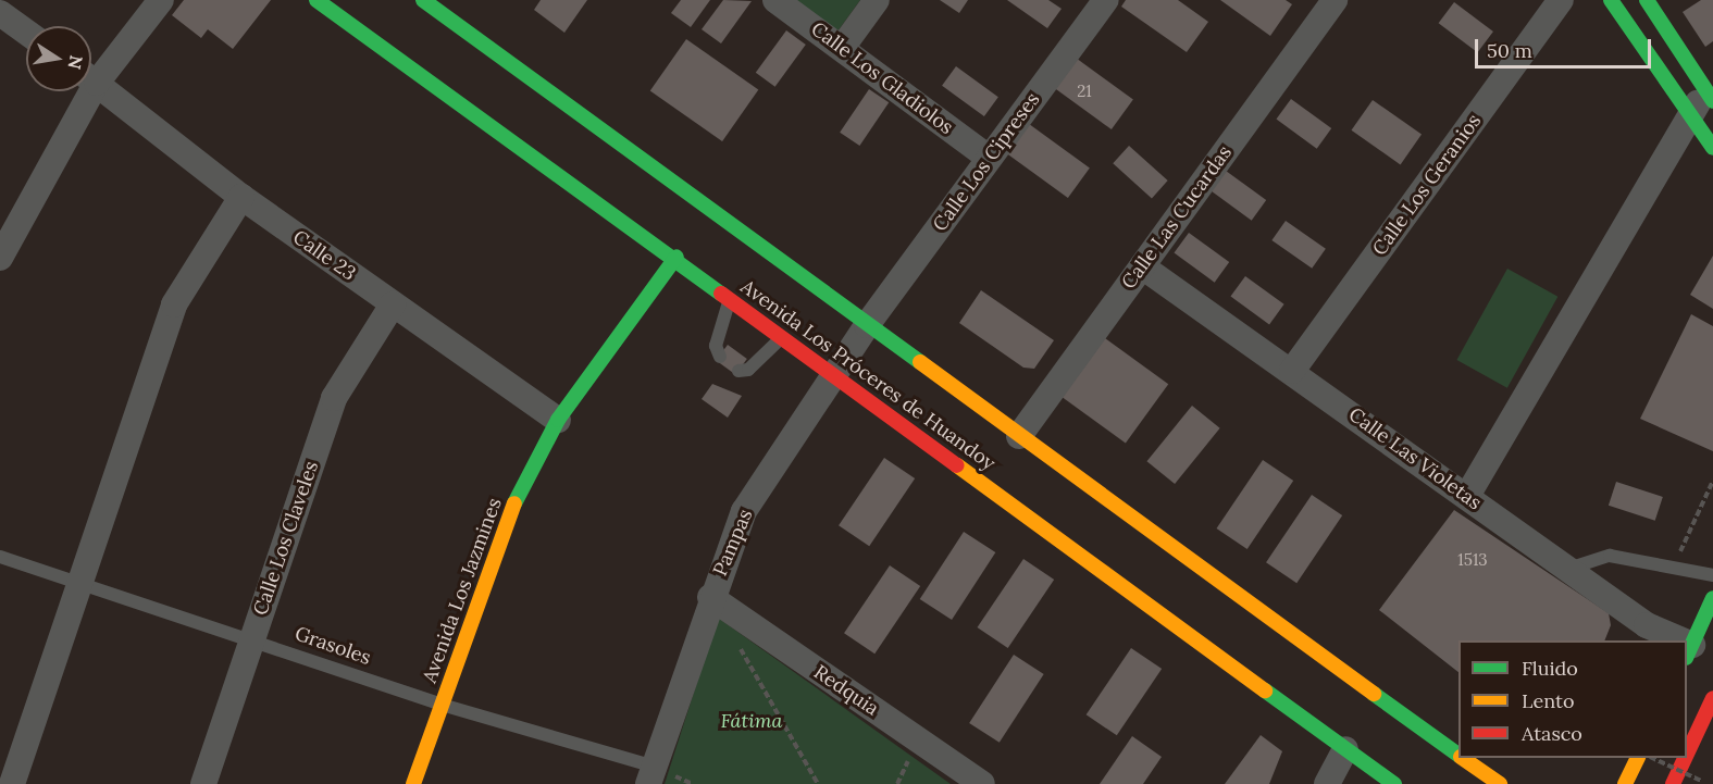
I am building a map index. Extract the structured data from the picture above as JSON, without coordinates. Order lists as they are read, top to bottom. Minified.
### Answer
{"streets":{"main road":["Avenida Los Próceres de Huandoy","Avenida Los Jazmines"],"street":["Calle Los Gladiolos","Calle Los Cipreses","Calle Los Geranios","Calle Las Cucardas","Calle 23","Calle Las Violetas","Calle Los Claveles","Pampas","Redquia"],"lane":["Grasoles"]},"crossings":[["Calle Los Gladiolos","Calle Los Cipreses"],["Calle Los Cipreses","Avenida Los Próceres de Huandoy"],["Calle Los Cipreses","Pampas"],["Calle Los Geranios","Calle Las Violetas"],["Calle Las Cucardas","Avenida Los Próceres de Huandoy"],["Calle Las Cucardas","Calle Las Violetas"],["Calle 23","Calle Los Claveles"],["Calle 23","Avenida Los Jazmines"],["Avenida Los Próceres de Huandoy","Pampas"],["Avenida Los Próceres de Huandoy","Avenida Los Jazmines"],["Calle Los Claveles","Grasoles"],["Pampas","Grasoles"],["Pampas","Redquia"],["Avenida Los Jazmines","Grasoles"]],"parks":["Fátima"],"house_numbers":["21","1513"],"legend":["Fluido","Lento","Atasco"],"scale_bar":"50 m","north":"right"}
